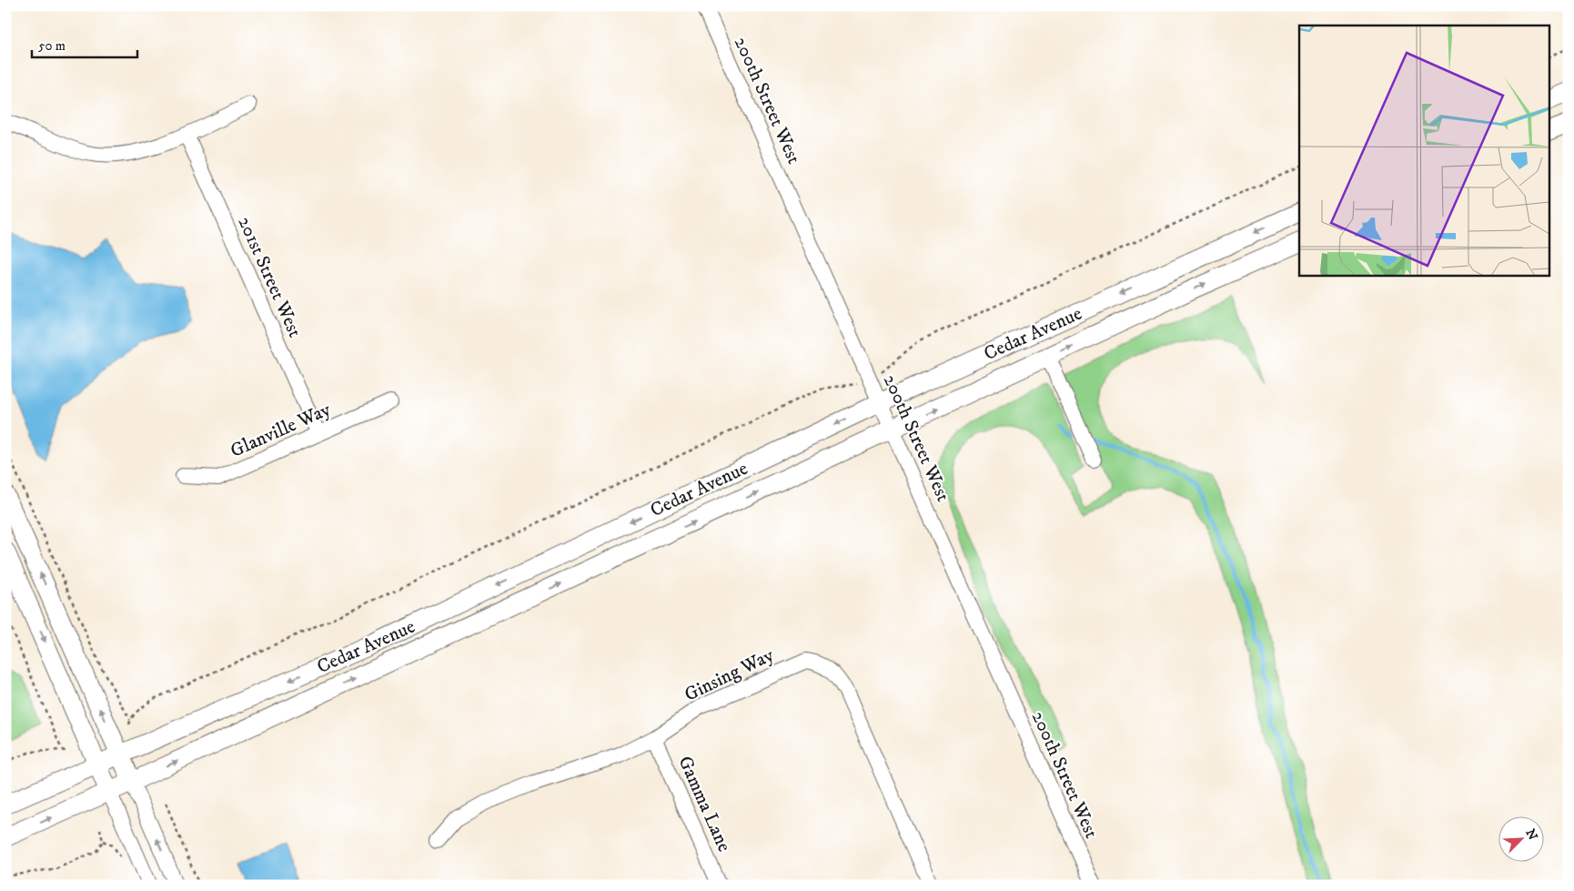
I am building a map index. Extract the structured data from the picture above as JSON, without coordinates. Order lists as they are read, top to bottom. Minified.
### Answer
{"streets":{"main road":["Cedar Avenue"],"street":["200th Street West","201st Street West","Glanville Way","Ginsing Way","Gamma Lane"]},"crossings":[["200th Street West","Cedar Avenue"],["201st Street West","Glanville Way"],["Ginsing Way","Gamma Lane"]],"scale_bar":"50 m","north":"top right"}
